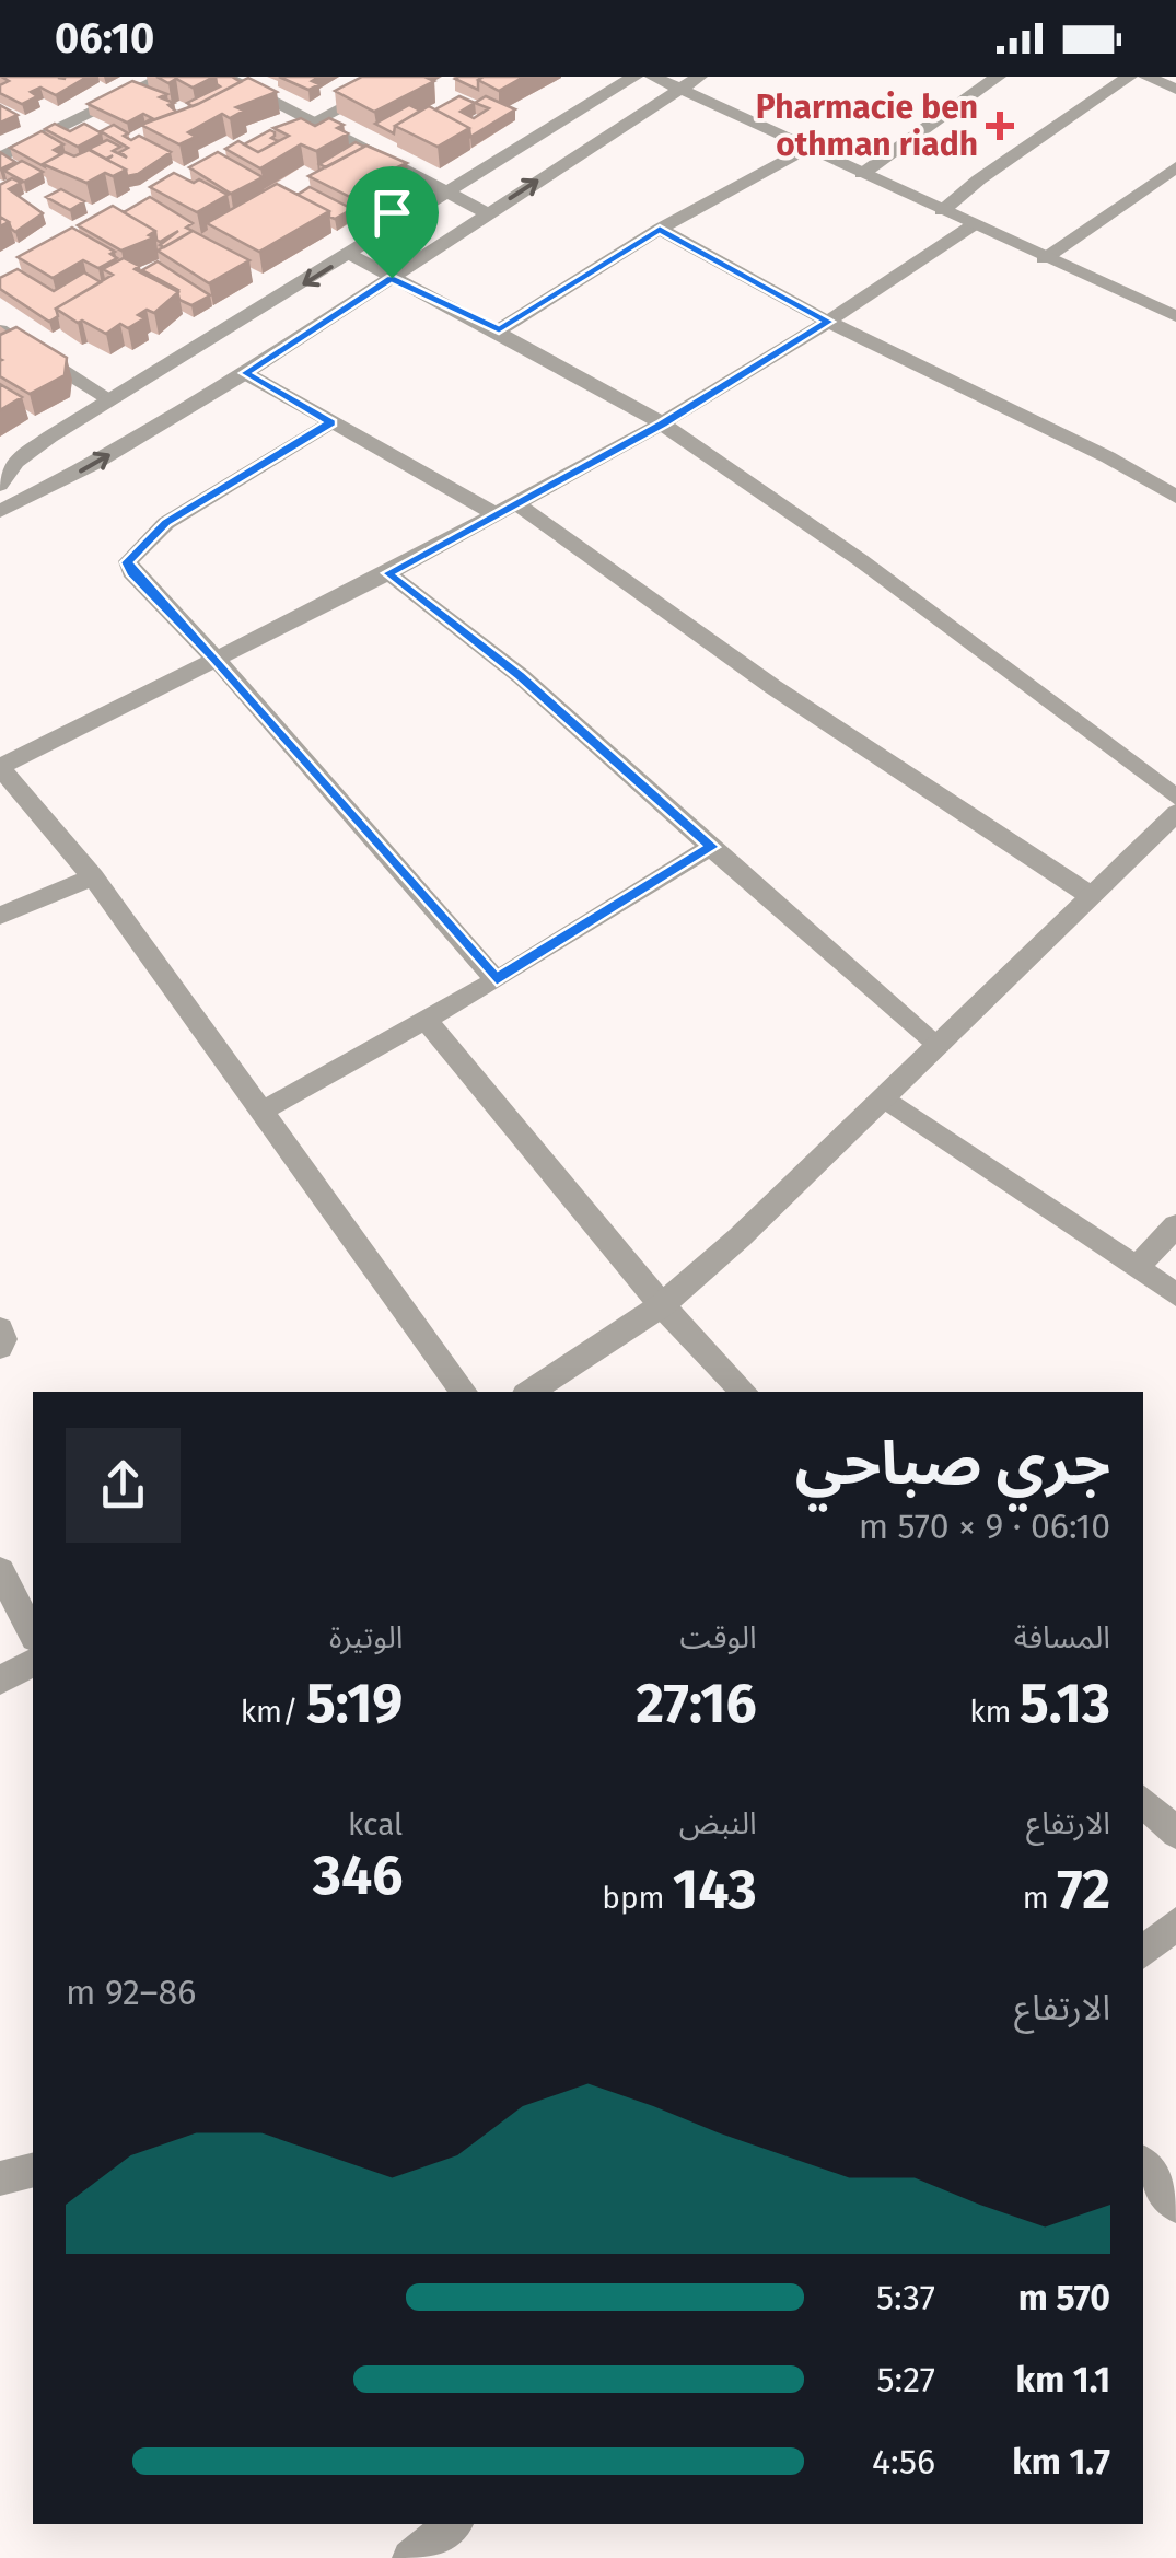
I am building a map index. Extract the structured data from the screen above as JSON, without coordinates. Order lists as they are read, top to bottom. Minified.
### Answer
{"places":{"health":["Pharmacie ben othman riadh"]},"page":{"status":"06:10","heading":["جري صباحي","06:10 · 9 × 570 m"],"stats":[["المسافة","5.13 km"],["الوقت","27:16"],["الوتيرة","5:19 /km"],["الارتفاع","72 m"],["النبض","143 bpm"],["kcal","346"]],"chart":["الارتفاع","86–92 m"],"list":[{"name":"570 m","note":"5:37"},{"name":"1.1 km","note":"5:27"},{"name":"1.7 km","note":"4:56"}]}}
